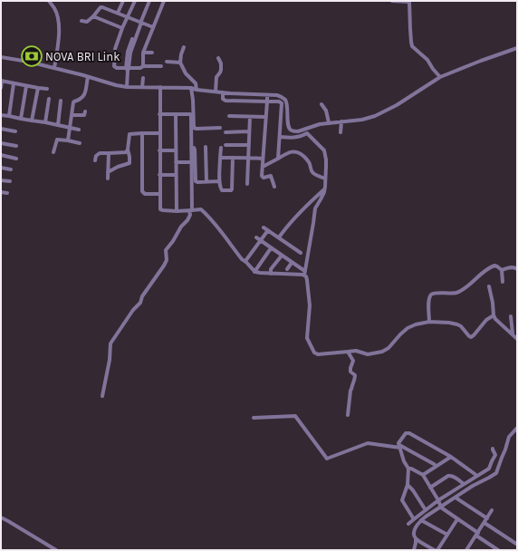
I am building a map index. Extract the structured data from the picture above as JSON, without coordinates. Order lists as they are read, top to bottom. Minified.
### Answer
{"places":{"bank":["NOVA BRI Link"]}}
